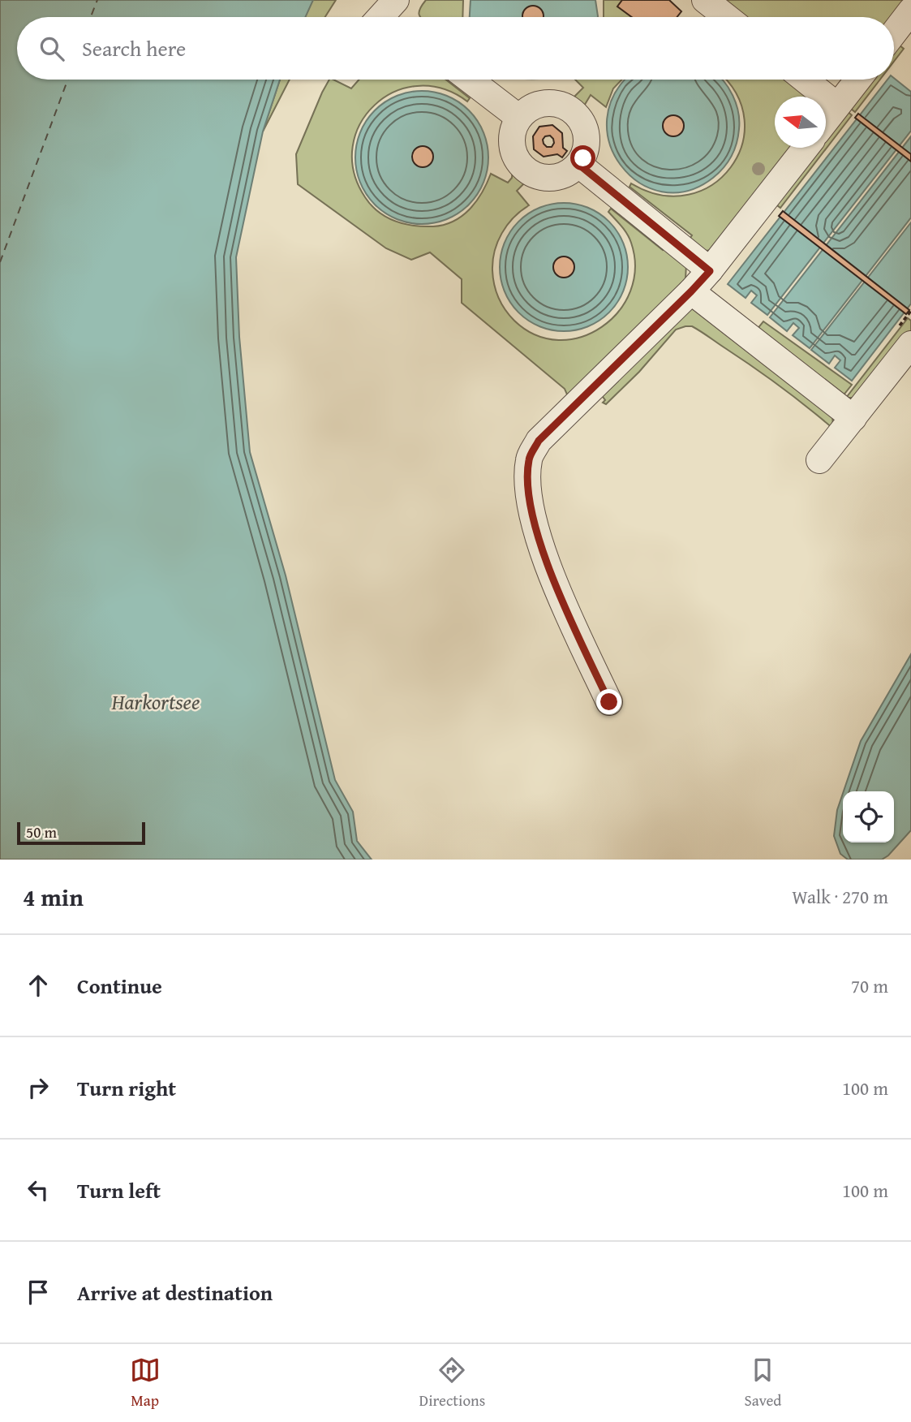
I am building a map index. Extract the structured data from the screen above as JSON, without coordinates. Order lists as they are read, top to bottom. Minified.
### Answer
{"water":["Harkortsee"],"scale_bar":"50 m","north":"left","page":{"search":"Search here","scale":"50 m","heading":["4 min","Walk · 270 m"],"list":[["Continue","70 m"],["Turn right","100 m"],["Turn left","100 m"],"Arrive at destination"],"nav":["Map","Directions","Saved"]}}
